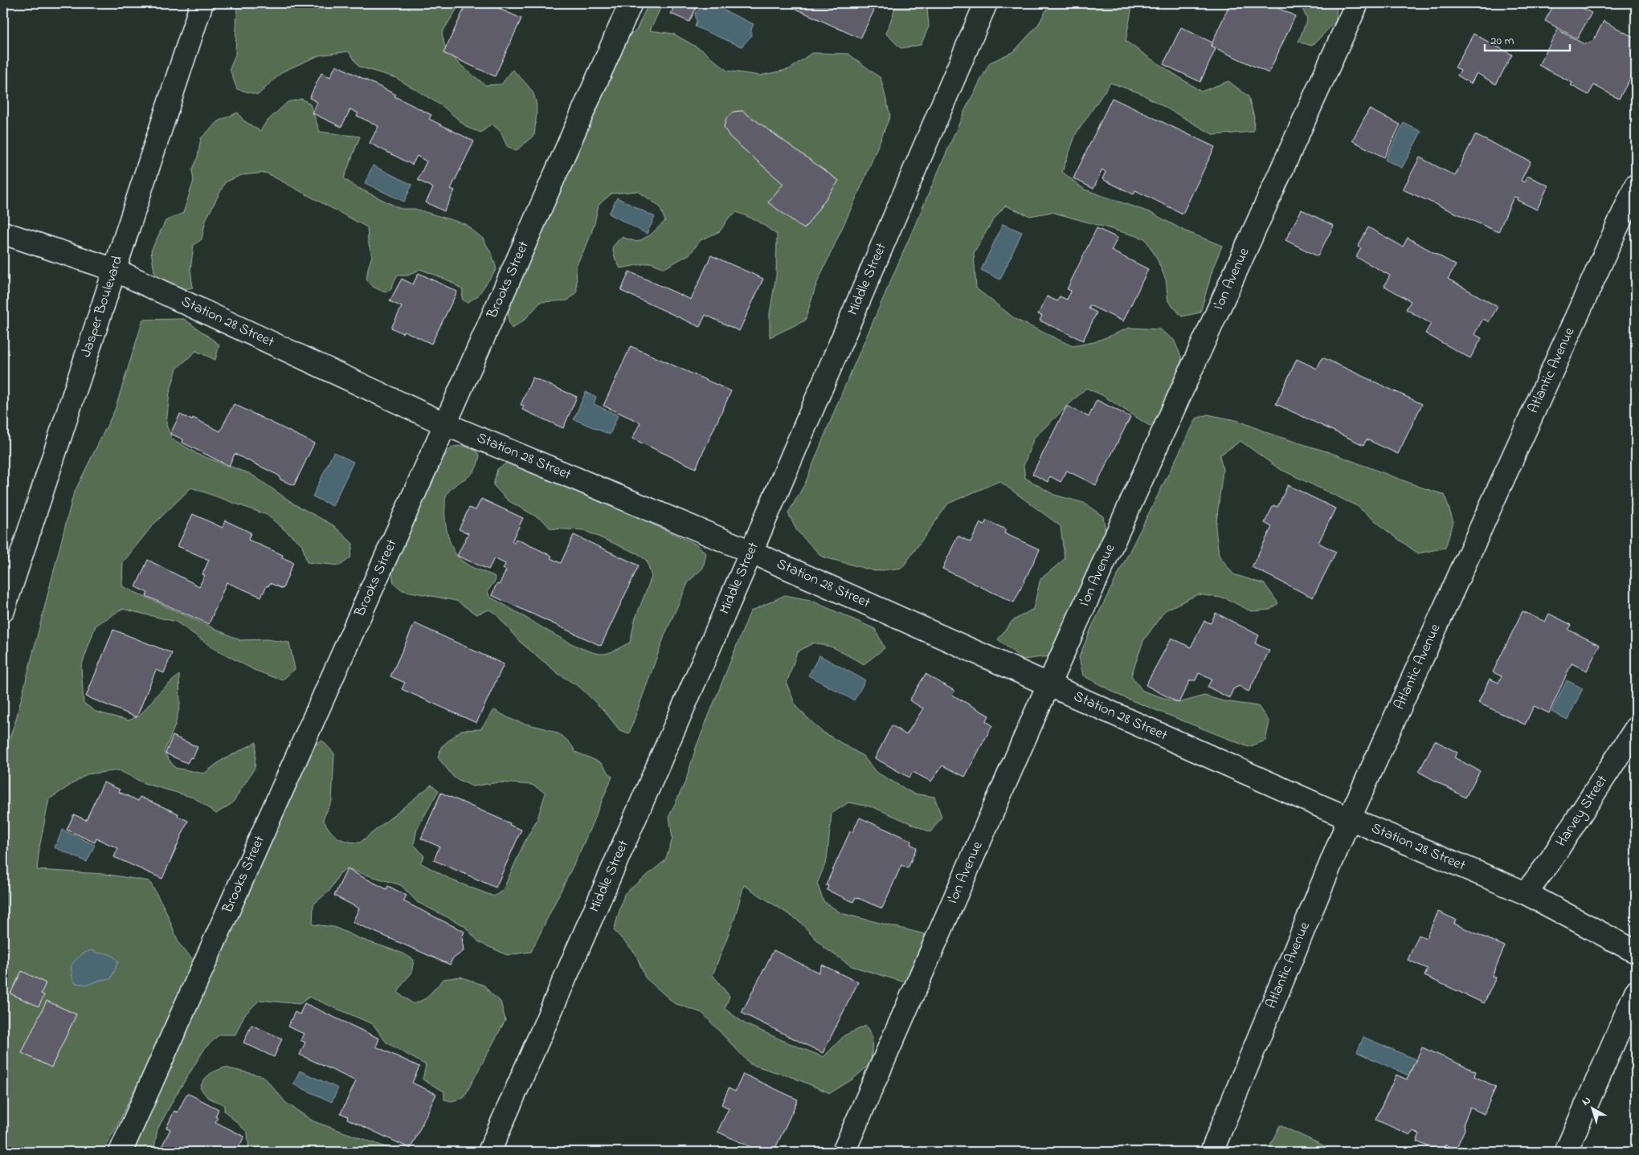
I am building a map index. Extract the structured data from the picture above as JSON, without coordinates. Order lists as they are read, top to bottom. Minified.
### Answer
{"streets":{"street":["Middle Street","I'on Avenue","Brooks Street","Jasper Boulevard","Station 28 Street","Atlantic Avenue","Harvey Street"]},"crossings":[["Middle Street","Station 28 Street"],["I'on Avenue","Station 28 Street"],["Brooks Street","Station 28 Street"],["Jasper Boulevard","Station 28 Street"],["Station 28 Street","Atlantic Avenue"],["Station 28 Street","Harvey Street"]],"scale_bar":"20 m","north":"top left"}
